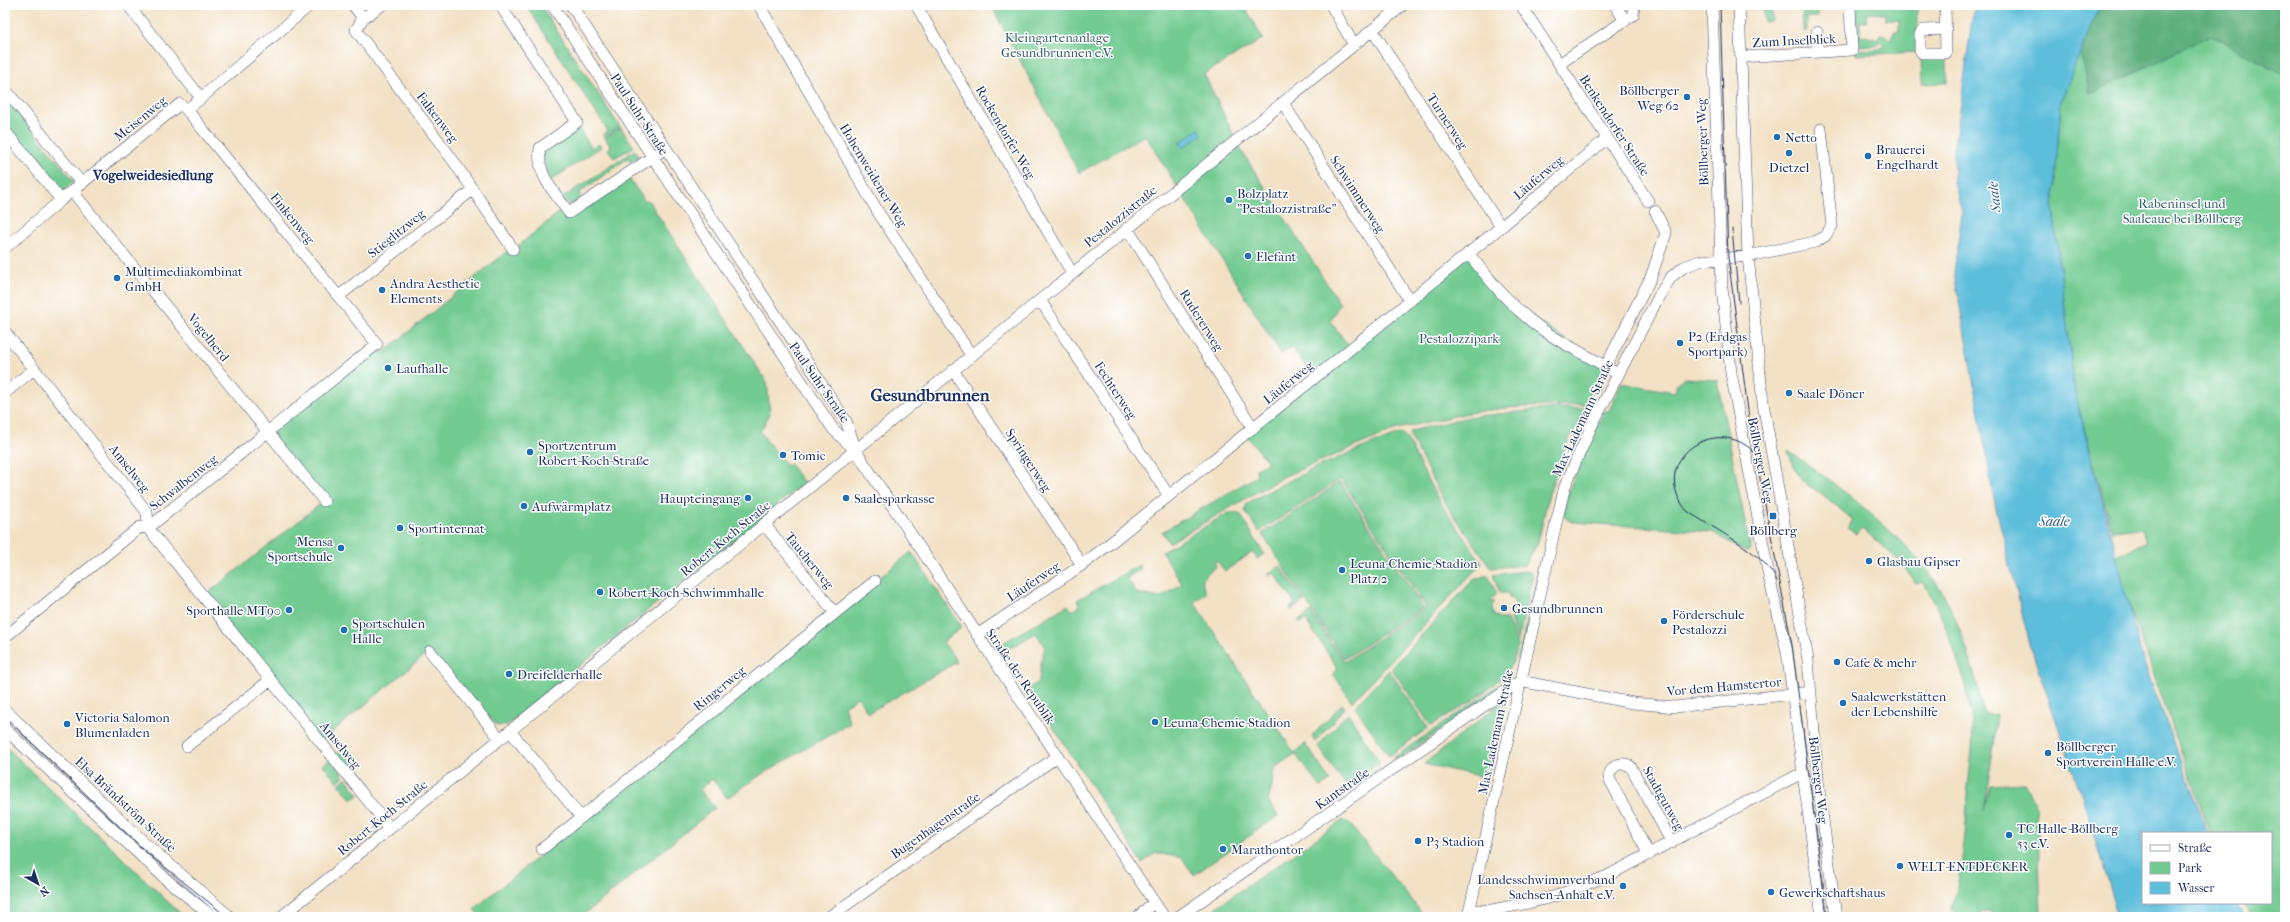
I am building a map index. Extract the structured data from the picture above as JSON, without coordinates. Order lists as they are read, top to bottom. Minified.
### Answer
{"streets":{"street":["Zum Inselblick","Paul-Suhr-Straße","Falkenweg","Meisenweg","Turnerweg","Benkendorfer Straße","Rockendorfer Weg","Böllberger Weg","Hohenweidener Weg","Läuferweg","Schwimmerweg","Pestalozzistraße","Finkenweg","Stieglitzweg","Rudererweg","Vogelherd","Fechterweg","Max-Lademann-Straße","Springerweg","Amselweg","Schwalbenweg","Robert-Koch-Straße","Taucherweg","Straße der Republik","Vor dem Hamstertor","Ringerweg","Kantstraße","Stadtgutweg","Elsa-Brändström-Straße","Bugenhagenstraße"]},"crossings":[["Zum Inselblick","Böllberger Weg"],["Paul-Suhr-Straße","Pestalozzistraße"],["Paul-Suhr-Straße","Robert-Koch-Straße"],["Paul-Suhr-Straße","Straße der Republik"],["Falkenweg","Stieglitzweg"],["Meisenweg","Finkenweg"],["Meisenweg","Vogelherd"],["Turnerweg","Läuferweg"],["Turnerweg","Pestalozzistraße"],["Benkendorfer Straße","Läuferweg"],["Rockendorfer Weg","Pestalozzistraße"],["Böllberger Weg","Max-Lademann-Straße"],["Böllberger Weg","Vor dem Hamstertor"],["Böllberger Weg","Stadtgutweg"],["Hohenweidener Weg","Pestalozzistraße"],["Läuferweg","Schwimmerweg"],["Läuferweg","Rudererweg"],["Läuferweg","Fechterweg"],["Läuferweg","Springerweg"],["Läuferweg","Straße der Republik"],["Schwimmerweg","Pestalozzistraße"],["Pestalozzistraße","Rudererweg"],["Pestalozzistraße","Fechterweg"],["Pestalozzistraße","Springerweg"],["Pestalozzistraße","Robert-Koch-Straße"],["Pestalozzistraße","Straße der Republik"],["Finkenweg","Stieglitzweg"],["Finkenweg","Schwalbenweg"],["Vogelherd","Schwalbenweg"],["Max-Lademann-Straße","Vor dem Hamstertor"],["Max-Lademann-Straße","Kantstraße"],["Max-Lademann-Straße","Stadtgutweg"],["Amselweg","Schwalbenweg"],["Amselweg","Robert-Koch-Straße"],["Robert-Koch-Straße","Taucherweg"],["Robert-Koch-Straße","Straße der Republik"],["Taucherweg","Ringerweg"],["Straße der Republik","Bugenhagenstraße"],["Vor dem Hamstertor","Kantstraße"]],"districts":["Vogelweidesiedlung","Gesundbrunnen"],"water":["Saale"],"parks":["Kleingartenanlage Gesundbrunnen e.V.","Rabeninsel und Saaleaue bei Böllberg","Pestalozzipark"],"places":{"other":["Böllberger Weg 62","Netto","Dietzel","Brauerei Engelhardt","Bolzplatz \"Pestalozzistraße\"","Elefant","Multimediakombinat GmbH","Andra Aesthetic Elements","P2 (Erdgas Sportpark)","Laufhalle","Saale Döner","Sportzentrum Robert-Koch-Straße","Tomic","Haupteingang","Saalesparkasse","Aufwärmplatz","Sportinternat","Mensa Sportschule","Glasbau Gipser","Leuna-Chemie-Stadion Platz 2","Robert-Koch-Schwimmhalle","Gesundbrunnen","Sporthalle MT90","Förderschule Pestalozzi","Sportschulen Halle","Cafe & mehr","Dreifelderhalle","Saalewerkstätten der Lebenshilfe","Leuna-Chemie-Stadion","Victoria Salomon Blumenladen","Böllberger Sportverein Halle e.V.","TC Halle-Böllberg 53 e.V.","P3 Stadion","Marathontor","WELT-ENTDECKER","Landesschwimmverband Sachsen-Anhalt e.V.","Gewerkschaftshaus"],"transit":["Böllberg"]},"legend":["Straße","Park","Wasser"],"north":"bottom right"}
